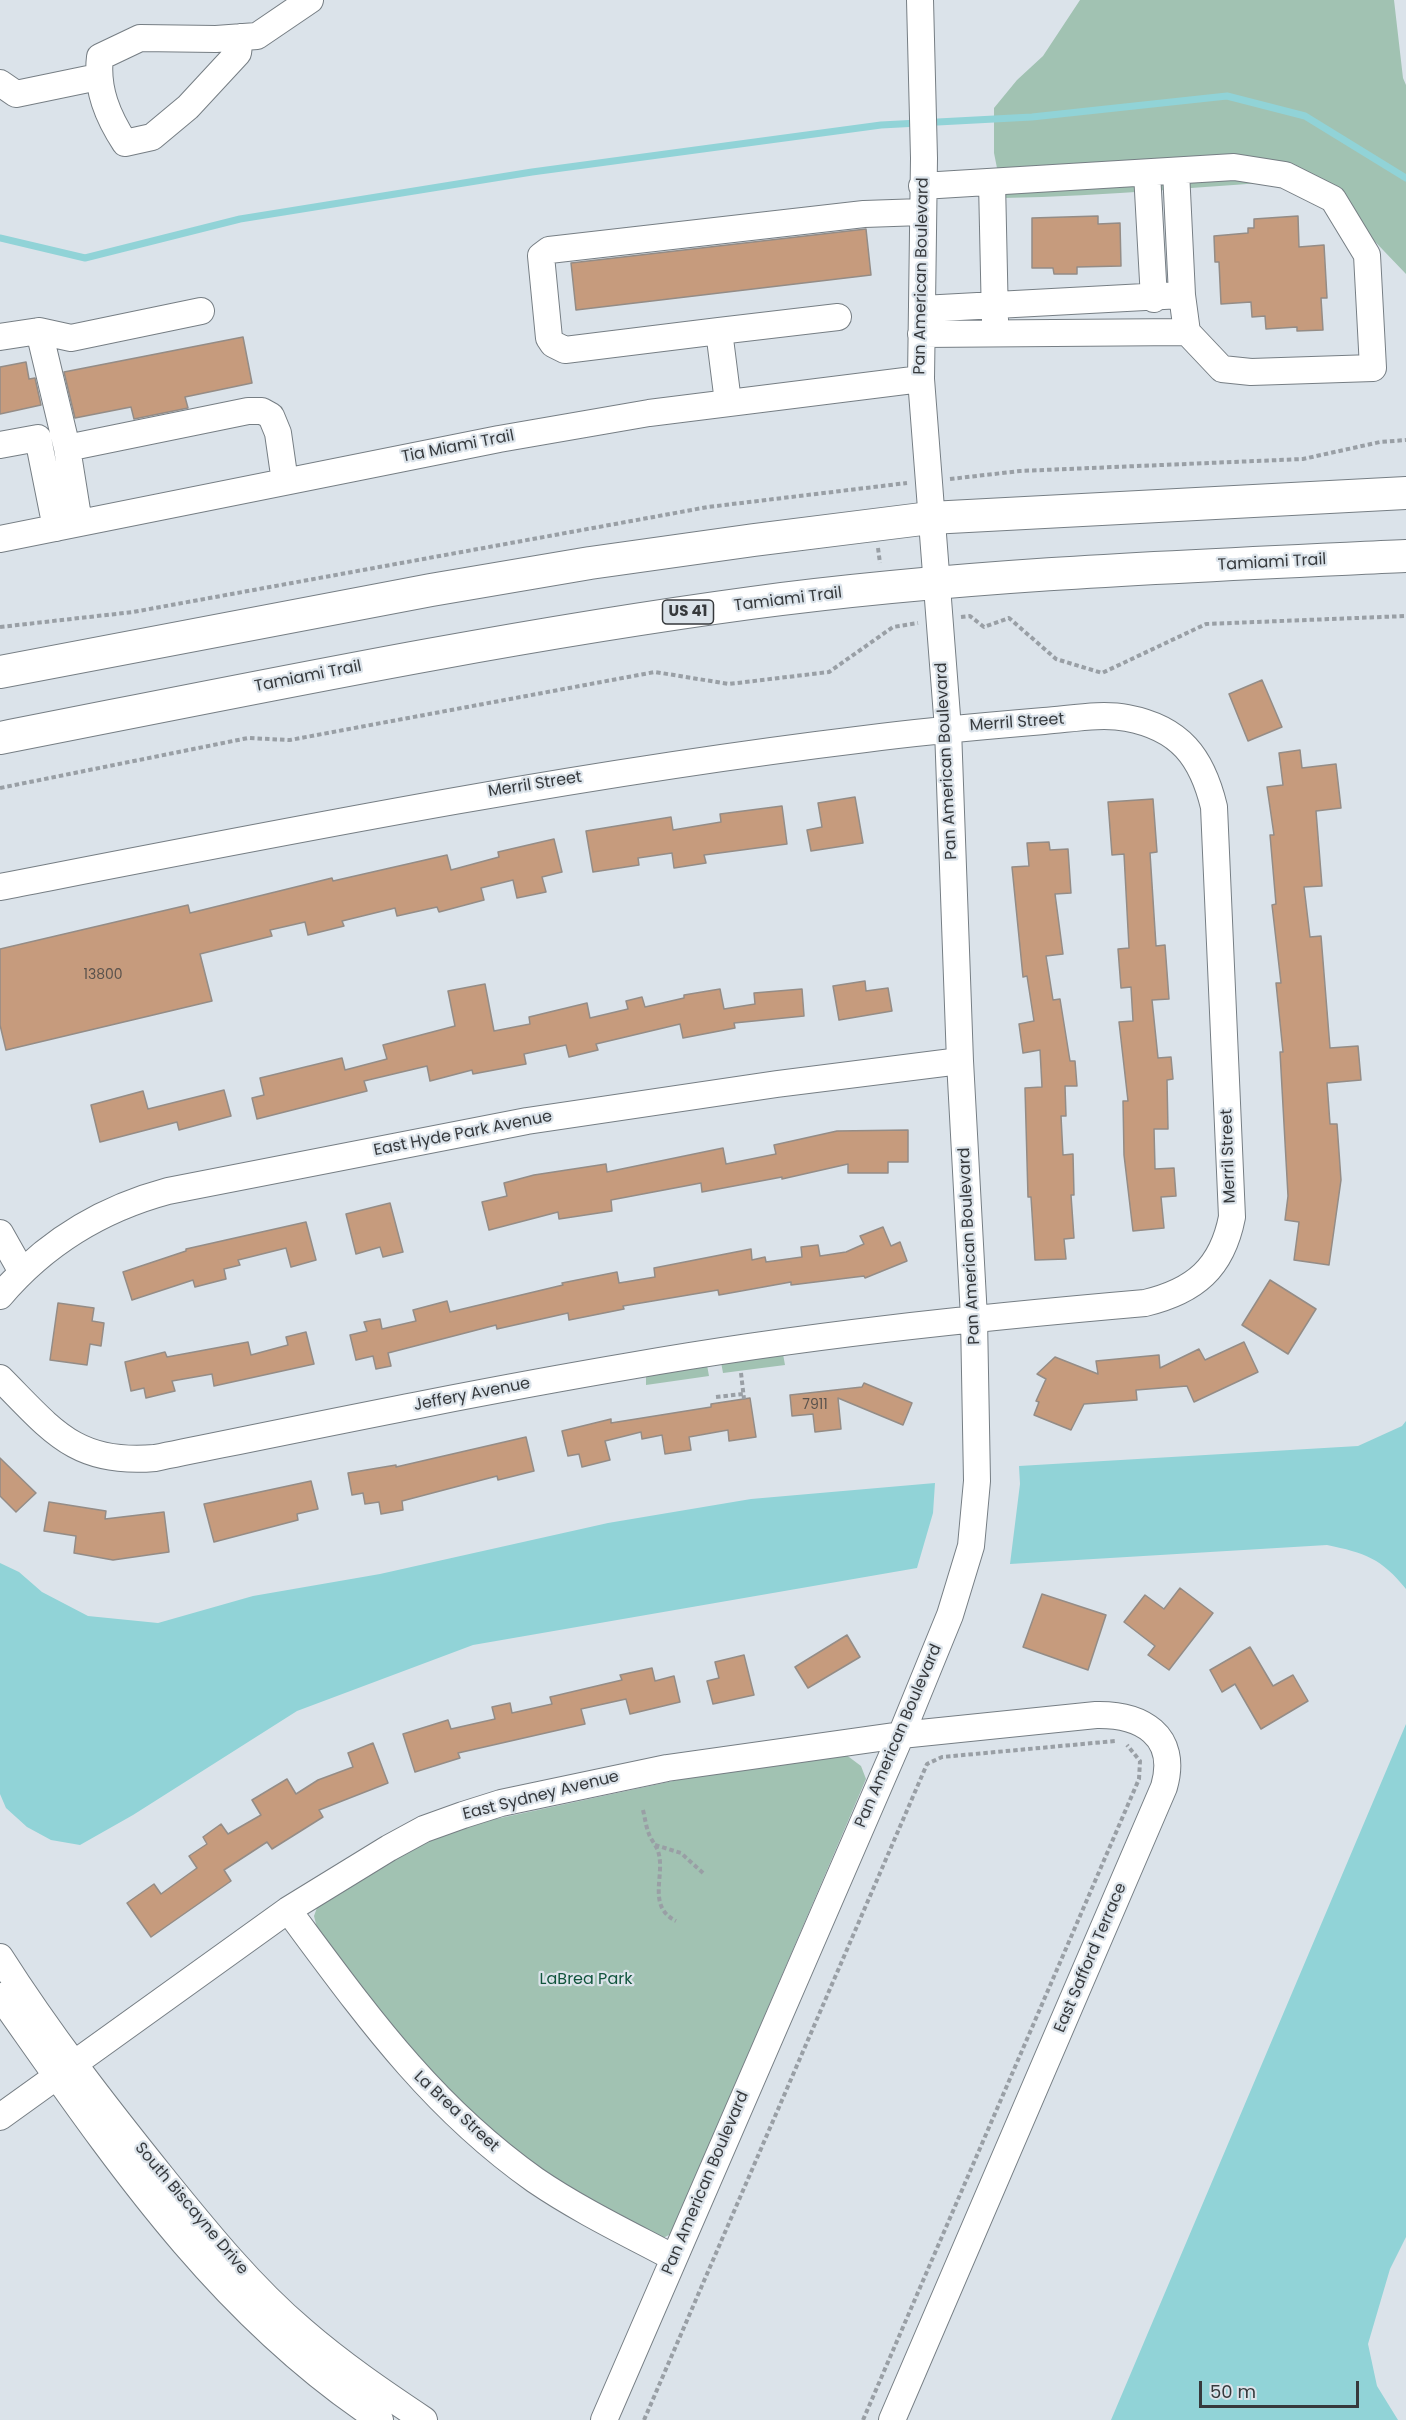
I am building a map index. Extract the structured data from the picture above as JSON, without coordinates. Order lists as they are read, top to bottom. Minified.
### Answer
{"streets":{"main road":["Tamiami Trail","US 41"],"street":["Pan American Boulevard","Tia Miami Trail","Merril Street","East Hyde Park Avenue","Jeffery Avenue","East Sydney Avenue","East Safford Terrace","La Brea Street","South Biscayne Drive"]},"crossings":[["Pan American Boulevard","Tia Miami Trail"],["Pan American Boulevard","Tamiami Trail"],["Pan American Boulevard","Merril Street"],["Pan American Boulevard","East Hyde Park Avenue"],["Pan American Boulevard","Jeffery Avenue"],["Pan American Boulevard","East Sydney Avenue"],["Pan American Boulevard","East Safford Terrace"],["Pan American Boulevard","La Brea Street"],["Merril Street","Jeffery Avenue"],["East Sydney Avenue","East Safford Terrace"],["East Sydney Avenue","La Brea Street"],["East Sydney Avenue","South Biscayne Drive"]],"parks":["LaBrea Park"],"house_numbers":["13800","7911"],"scale_bar":"50 m"}
